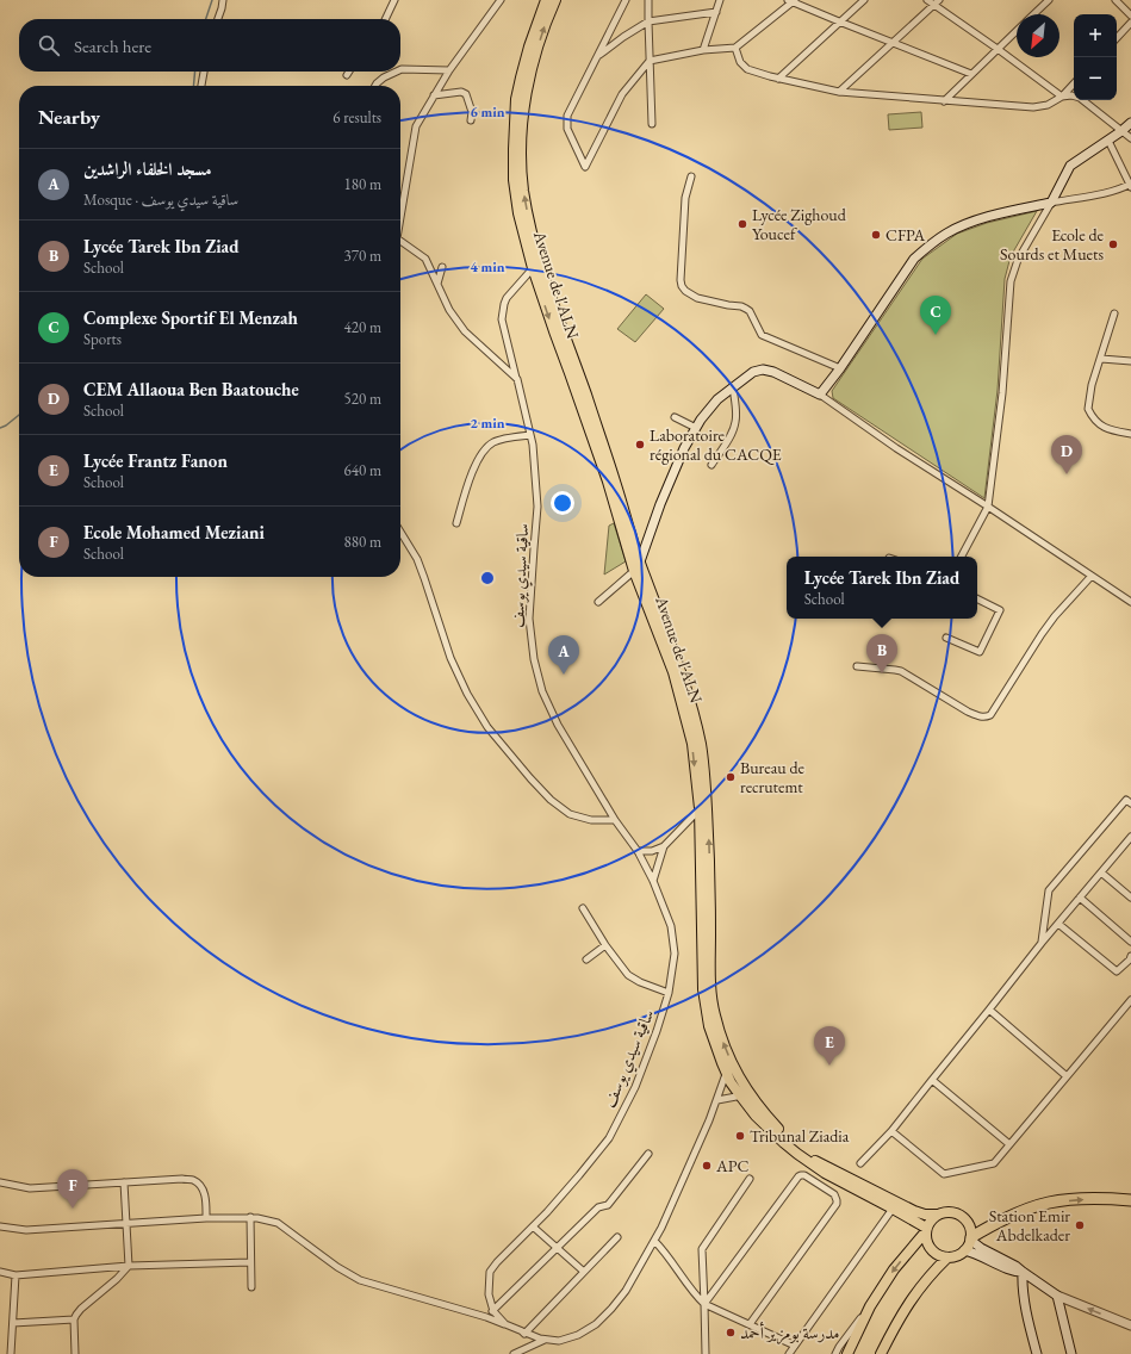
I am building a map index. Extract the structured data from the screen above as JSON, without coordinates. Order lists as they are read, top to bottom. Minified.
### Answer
{"streets":{"main road":["Avenue de l'ALN"],"street":["ساقية سيدي يوسف"]},"crossings":[["Avenue de l'ALN","ساقية سيدي يوسف"]],"places":["Lycée Zighoud Youcef","CFPA","Ecole de Sourds et Muets","Laboratoire régional du CACQE","Bureau de recrutemt","Tribunal Ziadia","APC","Station Emir Abdelkader","مدرسة بومزير أحمد"],"north":"bottom left","page":{"map_buttons":["+","−"],"search":"Search here","heading":["Nearby","6 results"],"list":[{"mark":"A","name":"مسجد الخلفاء الراشدين","note":"Mosque · ساقية سيدي يوسف","value":"180 m"},{"mark":"B","name":"Lycée Tarek Ibn Ziad","note":"School","value":"370 m"},{"mark":"C","name":"Complexe Sportif El Menzah","note":"Sports","value":"420 m"},{"mark":"D","name":"CEM Allaoua Ben Baatouche","note":"School","value":"520 m"},{"mark":"E","name":"Lycée Frantz Fanon","note":"School","value":"640 m"},{"mark":"F","name":"Ecole Mohamed Meziani","note":"School","value":"880 m"}],"pins":["C","D","B","A","E","F"],"popup":["Lycée Tarek Ibn Ziad","School"]},"rings":["6 min","4 min","2 min"]}
